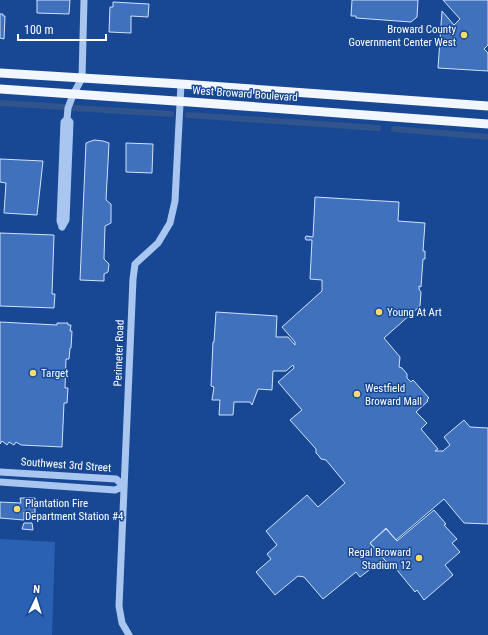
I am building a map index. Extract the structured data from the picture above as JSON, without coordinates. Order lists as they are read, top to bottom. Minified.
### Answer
{"streets":{"main road":["West Broward Boulevard"],"street":["Perimeter Road","Southwest 3rd Street"]},"crossings":[["West Broward Boulevard","Perimeter Road"],["Perimeter Road","Southwest 3rd Street"]],"places":["Broward County Government Center West","Young At Art","Target","Westfield Broward Mall","Plantation Fire Department Station #4","Regal Broward Stadium 12"],"scale_bar":"100 m","north":"top"}
